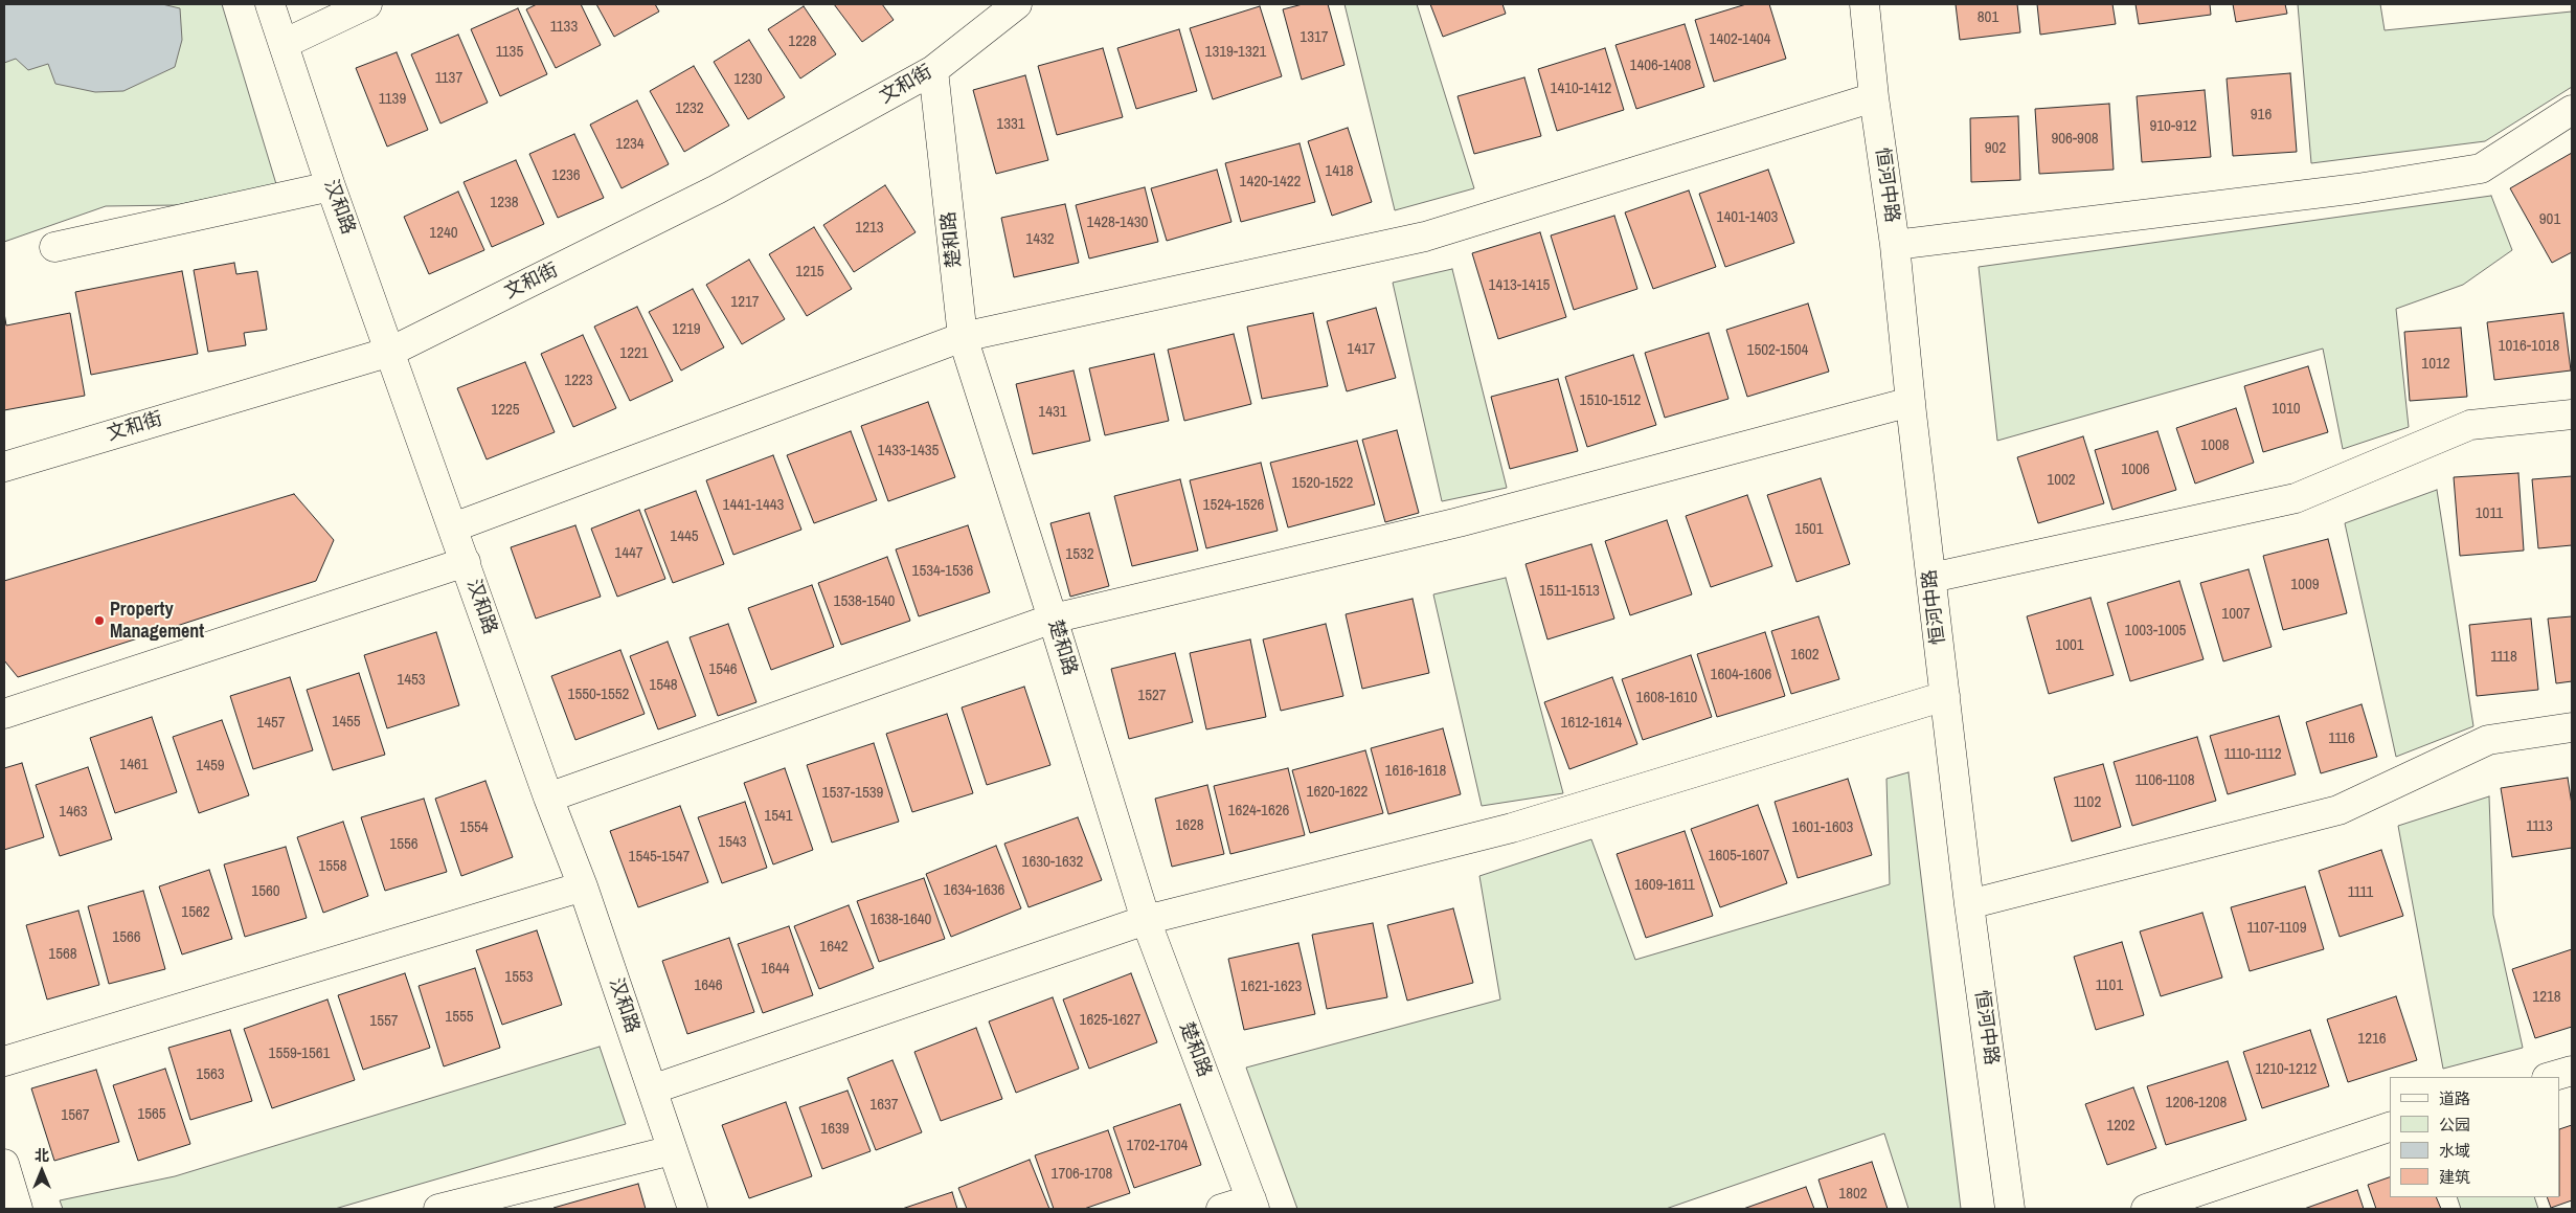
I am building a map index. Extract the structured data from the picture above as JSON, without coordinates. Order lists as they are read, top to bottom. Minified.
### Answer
{"streets":{"street":["文和街","恒河中路","汉和路","楚和路"]},"crossings":[["文和街","汉和路"],["文和街","楚和路"]],"places":["Property Management"],"house_numbers":["801","1133","1317","1402-1404","1228","1135","1319-1321","1406-1408","1137","1230","1410-1412","1139","1232","916","1331","910-912","906-908","1234","902","1418","1236","1420-1422","1238","1401-1403","901","1428-1430","1213","1240","1432","1215","1413-1415","1217","1219","1016-1018","1417","1502-1504","1221","1012","1223","1510-1512","1010","1225","1431","1008","1433-1435","1006","1002","1520-1522","1441-1443","1524-1526","1011","1501","1445","1447","1532","1534-1536","1009","1511-1513","1538-1540","1007","1003-1005","1001","1602","1118","1546","1604-1606","1453","1548","1550-1552","1527","1608-1610","1455","1457","1612-1614","1116","1110-1112","1461","1459","1616-1618","1106-1108","1620-1622","1537-1539","1102","1624-1626","1463","1541","1628","1113","1554","1601-1603","1543","1556","1605-1607","1545-1547","1630-1632","1558","1609-1611","1634-1636","1560","1111","1562","1638-1640","1107-1109","1566","1642","1568","1644","1553","1646","1101","1621-1623","1218","1555","1625-1627","1557","1216","1559-1561","1210-1212","1563","1206-1208","1637","1565","1567","1202","1639","1702-1704","1706-1708","1802"],"legend":["道路","公园","水域","建筑"],"north":"top"}
